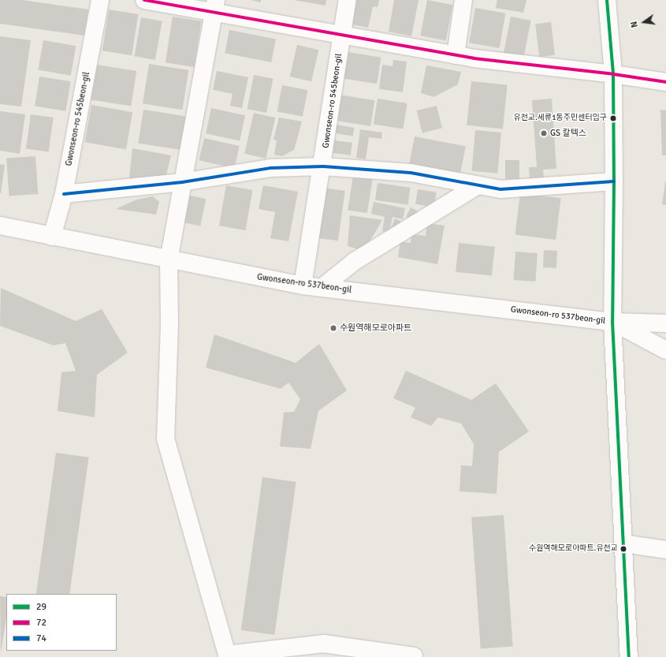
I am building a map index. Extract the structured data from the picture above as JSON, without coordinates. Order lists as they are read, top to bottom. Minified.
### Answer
{"streets":{"street":["Gwonseon-ro 545beon-gil","Gwonseon-ro 537beon-gil"]},"crossings":[["Gwonseon-ro 545beon-gil","Gwonseon-ro 537beon-gil"]],"places":["유천교.세류1동주민센터입구","GS 칼텍스","수원역해모로아파트","수원역해모로아파트.유천교"],"lines":["transit line 29","transit line 72","transit line 74"],"legend":["29","72","74"],"north":"left"}
